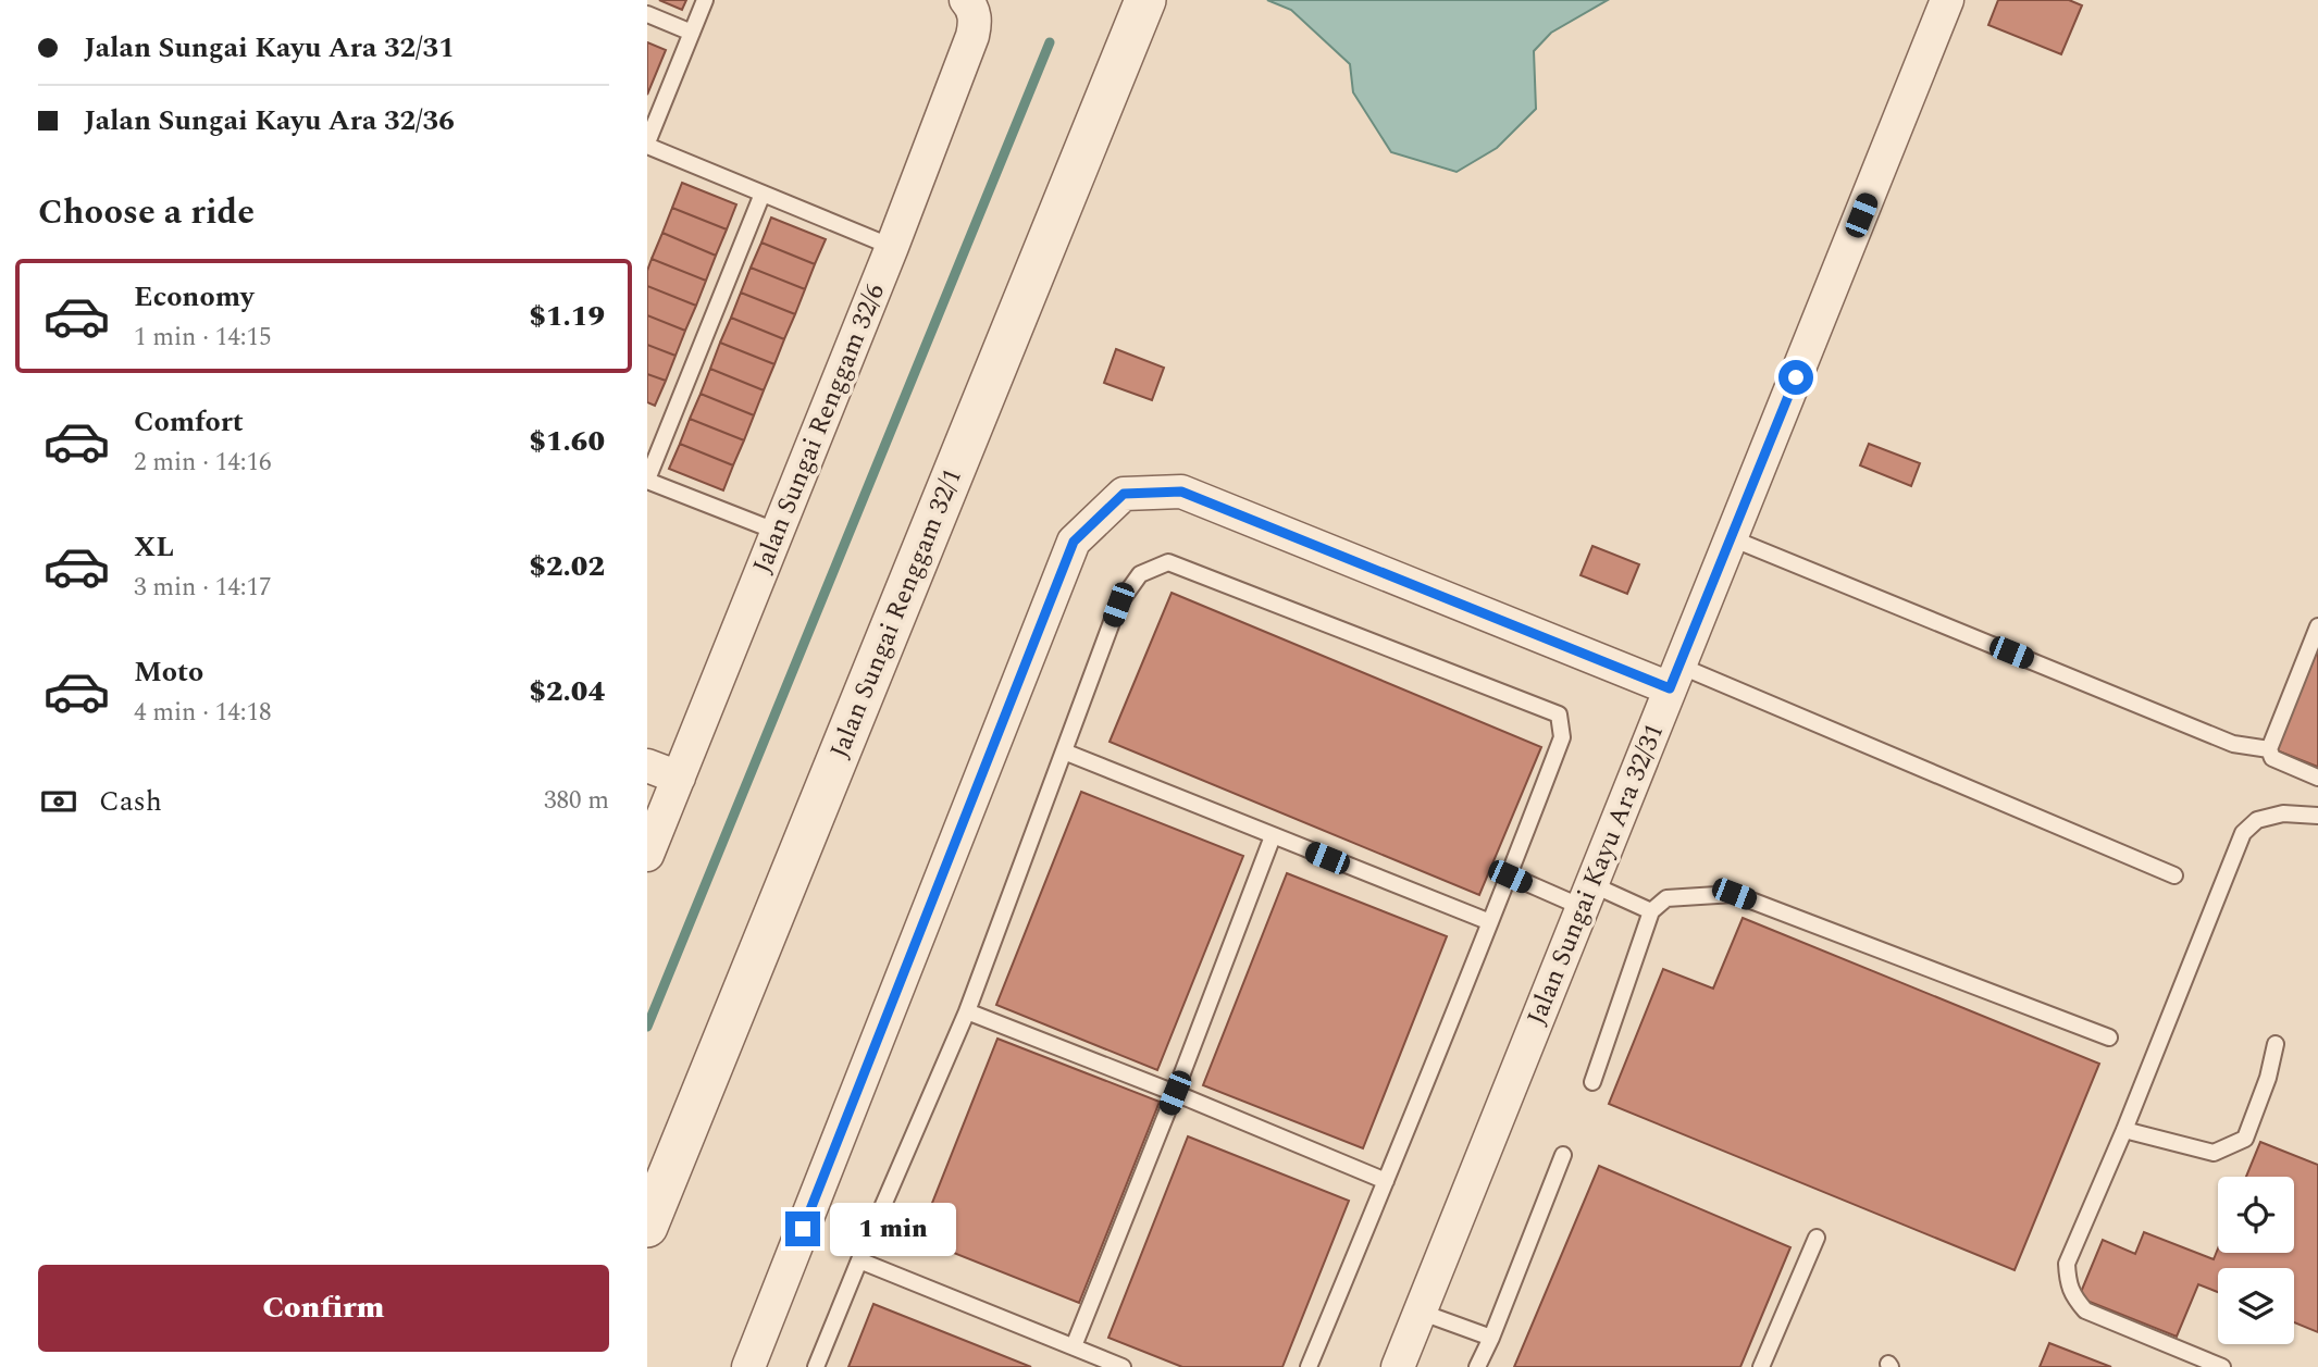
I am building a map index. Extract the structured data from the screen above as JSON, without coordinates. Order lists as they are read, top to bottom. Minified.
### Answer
{"streets":{"street":["Jalan Sungai Renggam 32/6","Jalan Sungai Renggam 32/1","Jalan Sungai Kayu Ara 32/31"]},"page":{"banner":["Jalan Sungai Kayu Ara 32/31","Jalan Sungai Kayu Ara 32/36"],"heading":"Choose a ride","list":[{"name":"Economy","note":"1 min · 14:15","value":"$1.19"},{"name":"Comfort","note":"2 min · 14:16","value":"$1.60"},{"name":"XL","note":"3 min · 14:17","value":"$2.02"},{"name":"Moto","note":"4 min · 14:18","value":"$2.04"}],"pay":["Cash","380 m"],"bubble":"1 min","buttons":"Confirm"}}
